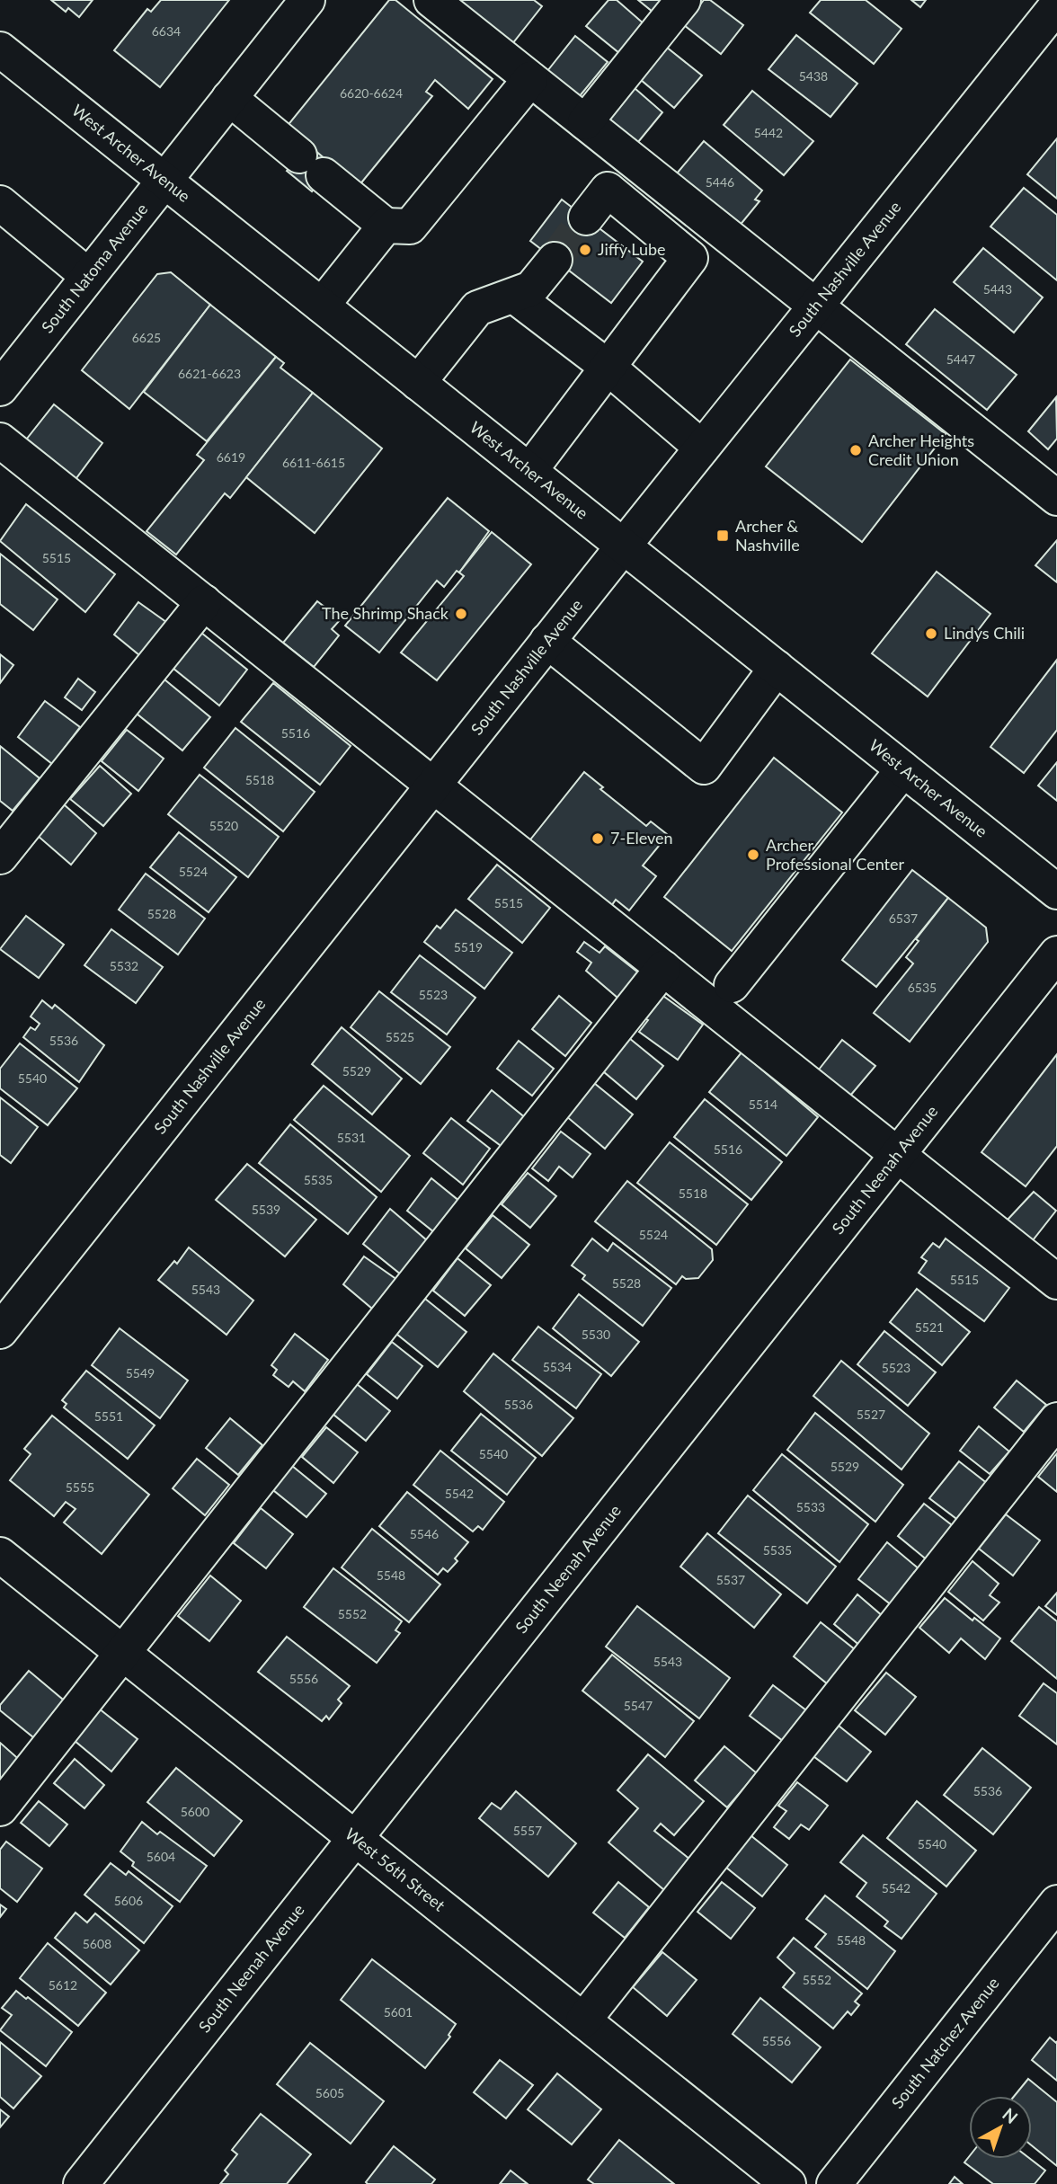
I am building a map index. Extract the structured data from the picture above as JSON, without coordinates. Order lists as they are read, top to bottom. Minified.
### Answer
{"streets":{"street":["West Archer Avenue","South Natoma Avenue","South Nashville Avenue","South Neenah Avenue","West 56th Street","South Natchez Avenue"]},"crossings":[["West Archer Avenue","South Natoma Avenue"],["West Archer Avenue","South Nashville Avenue"],["South Neenah Avenue","West 56th Street"]],"places":{"other":["Jiffy Lube","Archer Heights Credit Union","The Shrimp Shack","Lindys Chili","7-Eleven","Archer Professional Center"],"transit":["Archer & Nashville"]},"house_numbers":["6634","5438","6620-6624","5442","5446","5443","6625","5447","6621-6623","6619","6611-6615","5515","5516","5518","5520","5524","5515","5528","6537","5519","5532","6535","5523","5525","5536","5529","5540","5514","5531","5516","5535","5518","5539","5524","5515","5528","5543","5521","5530","5534","5523","5549","5536","5527","5551","5540","5529","5555","5542","5533","5546","5535","5548","5537","5552","5543","5556","5547","5536","5600","5557","5540","5604","5542","5606","5548","5608","5552","5612","5601","5556","5605"],"north":"top right"}
